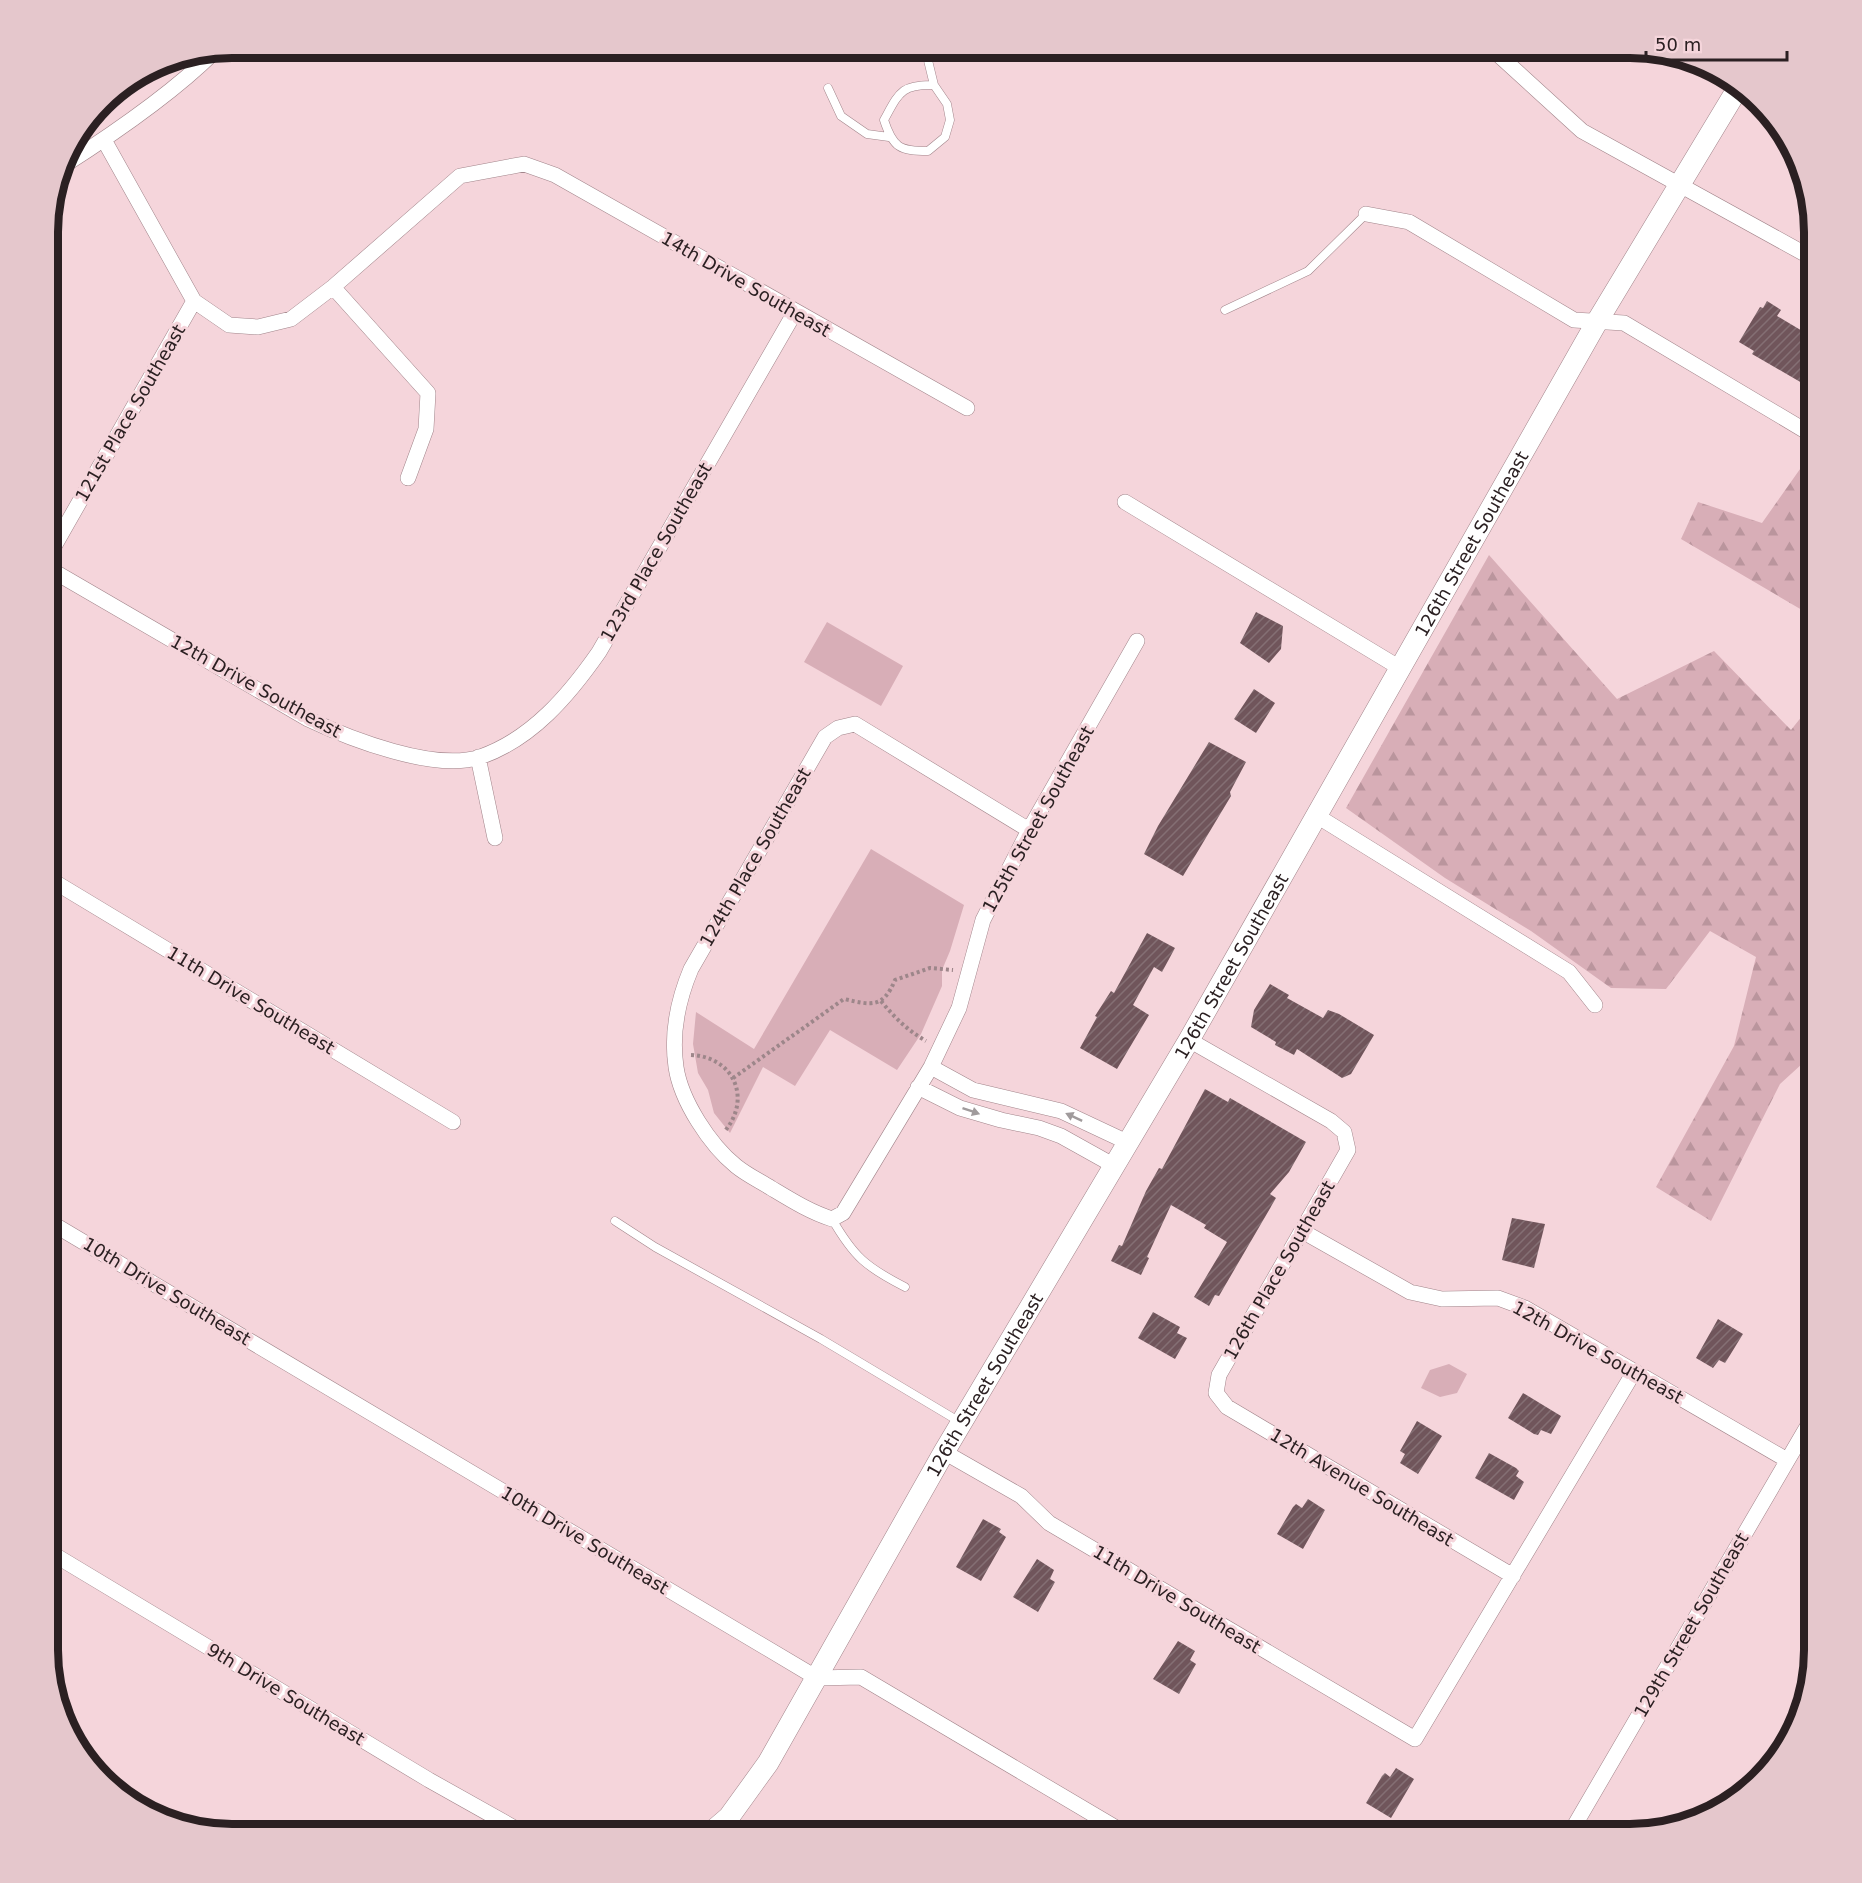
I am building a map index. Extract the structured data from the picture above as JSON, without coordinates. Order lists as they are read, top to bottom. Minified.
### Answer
{"streets":{"street":["14th Drive Southeast","121st Place Southeast","126th Street Southeast","123rd Place Southeast","12th Drive Southeast","125th Street Southeast","124th Place Southeast","11th Drive Southeast","126th Place Southeast","10th Drive Southeast","12th Avenue Southeast","129th Street Southeast","9th Drive Southeast"]},"crossings":[["14th Drive Southeast","123rd Place Southeast"],["126th Street Southeast","11th Drive Southeast"],["126th Street Southeast","126th Place Southeast"],["126th Street Southeast","10th Drive Southeast"],["123rd Place Southeast","12th Drive Southeast"],["12th Drive Southeast","126th Place Southeast"],["12th Drive Southeast","129th Street Southeast"],["125th Street Southeast","124th Place Southeast"],["11th Drive Southeast","12th Avenue Southeast"],["126th Place Southeast","12th Avenue Southeast"]],"scale_bar":"50 m"}
